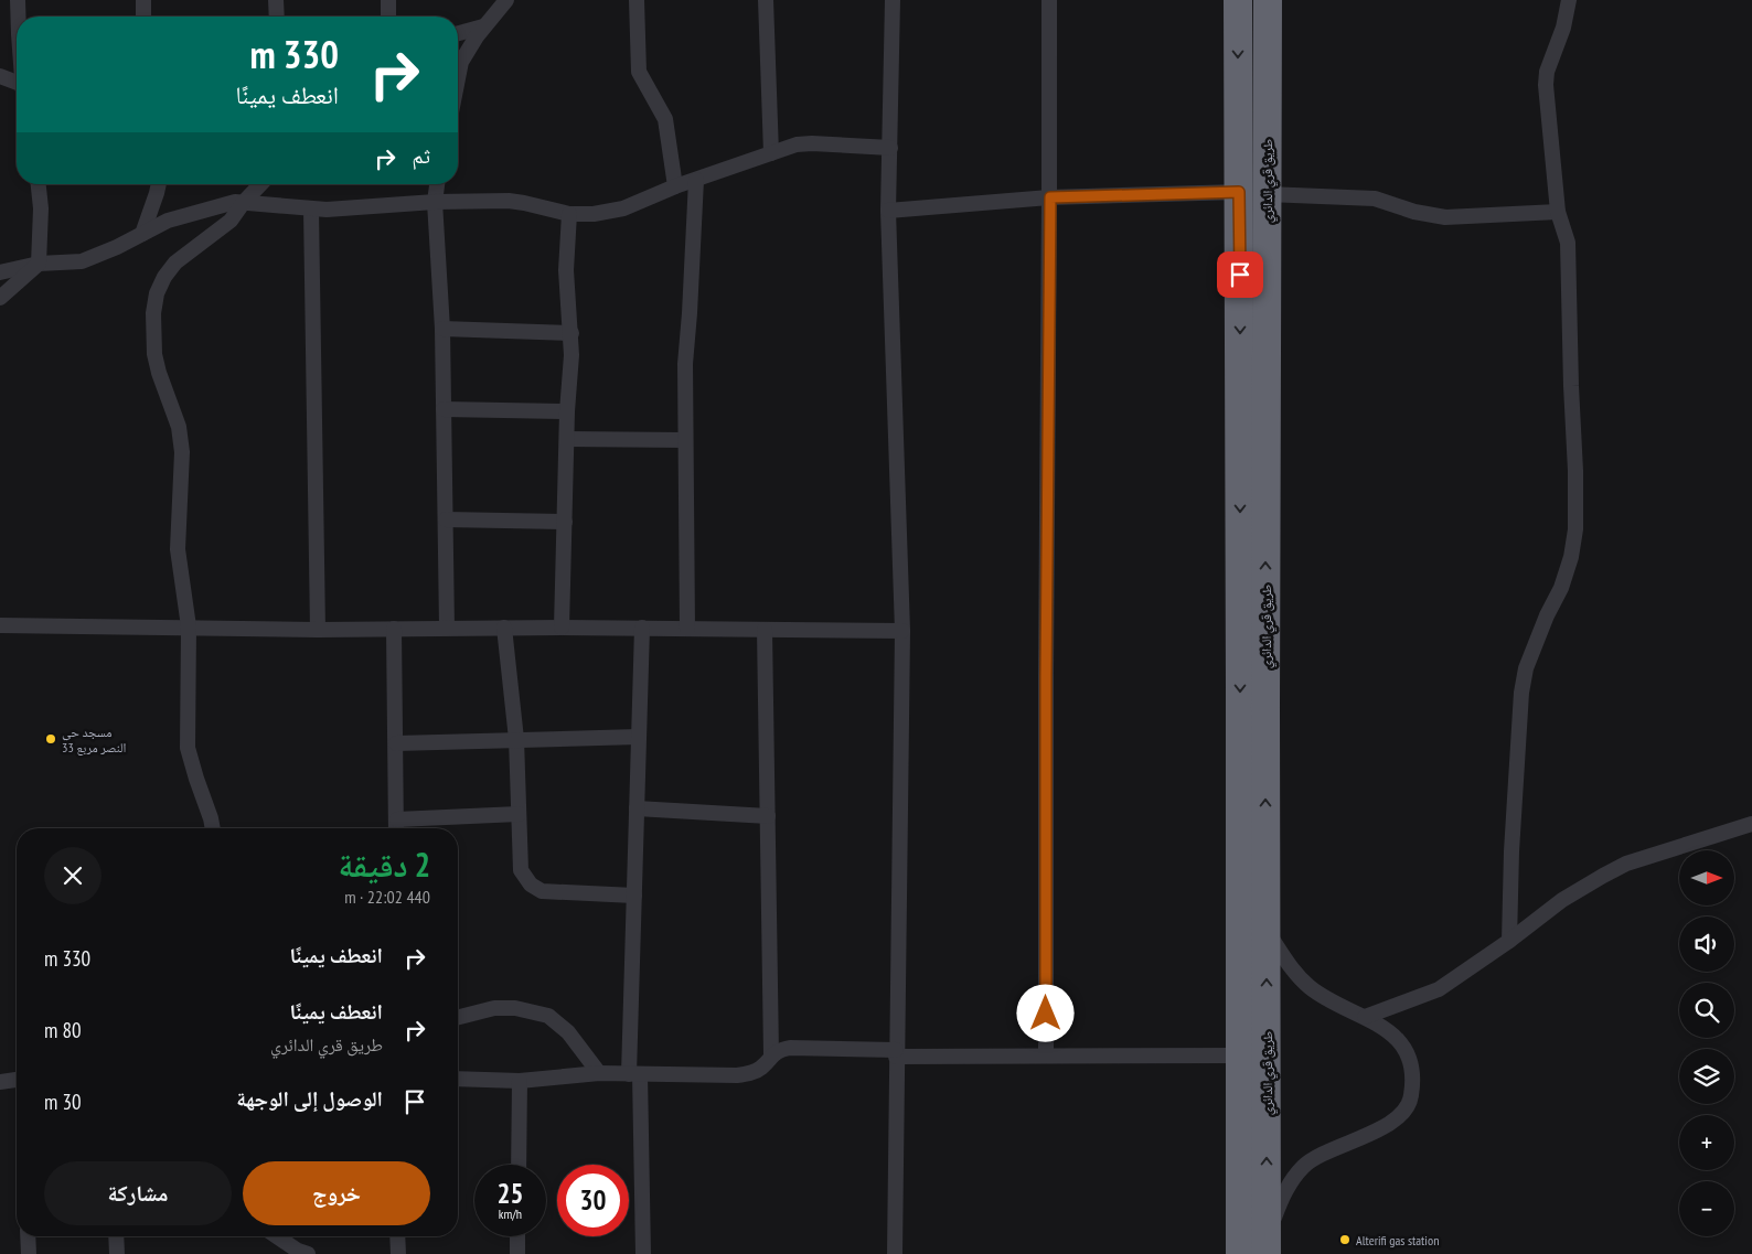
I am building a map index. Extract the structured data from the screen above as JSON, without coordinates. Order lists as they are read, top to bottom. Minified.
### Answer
{"streets":{"highway":["طريق قري الدائري"]},"places":["مسجد حي النصر مربع 33","Alterifi gas station"],"north":"right","page":{"turn":["330 m","انعطف يمينًا"],"then":"ثم","heading":["2 دقيقة","440 m · 22:02"],"map_buttons":["+","−"],"list":[{"name":"انعطف يمينًا","value":"330 m"},{"name":"انعطف يمينًا","note":"طريق قري الدائري","value":"80 m"},{"name":"الوصول إلى الوجهة","value":"30 m"}],"buttons":["خروج","مشاركة"],"speed":"25 km/h","limit":"30"}}
